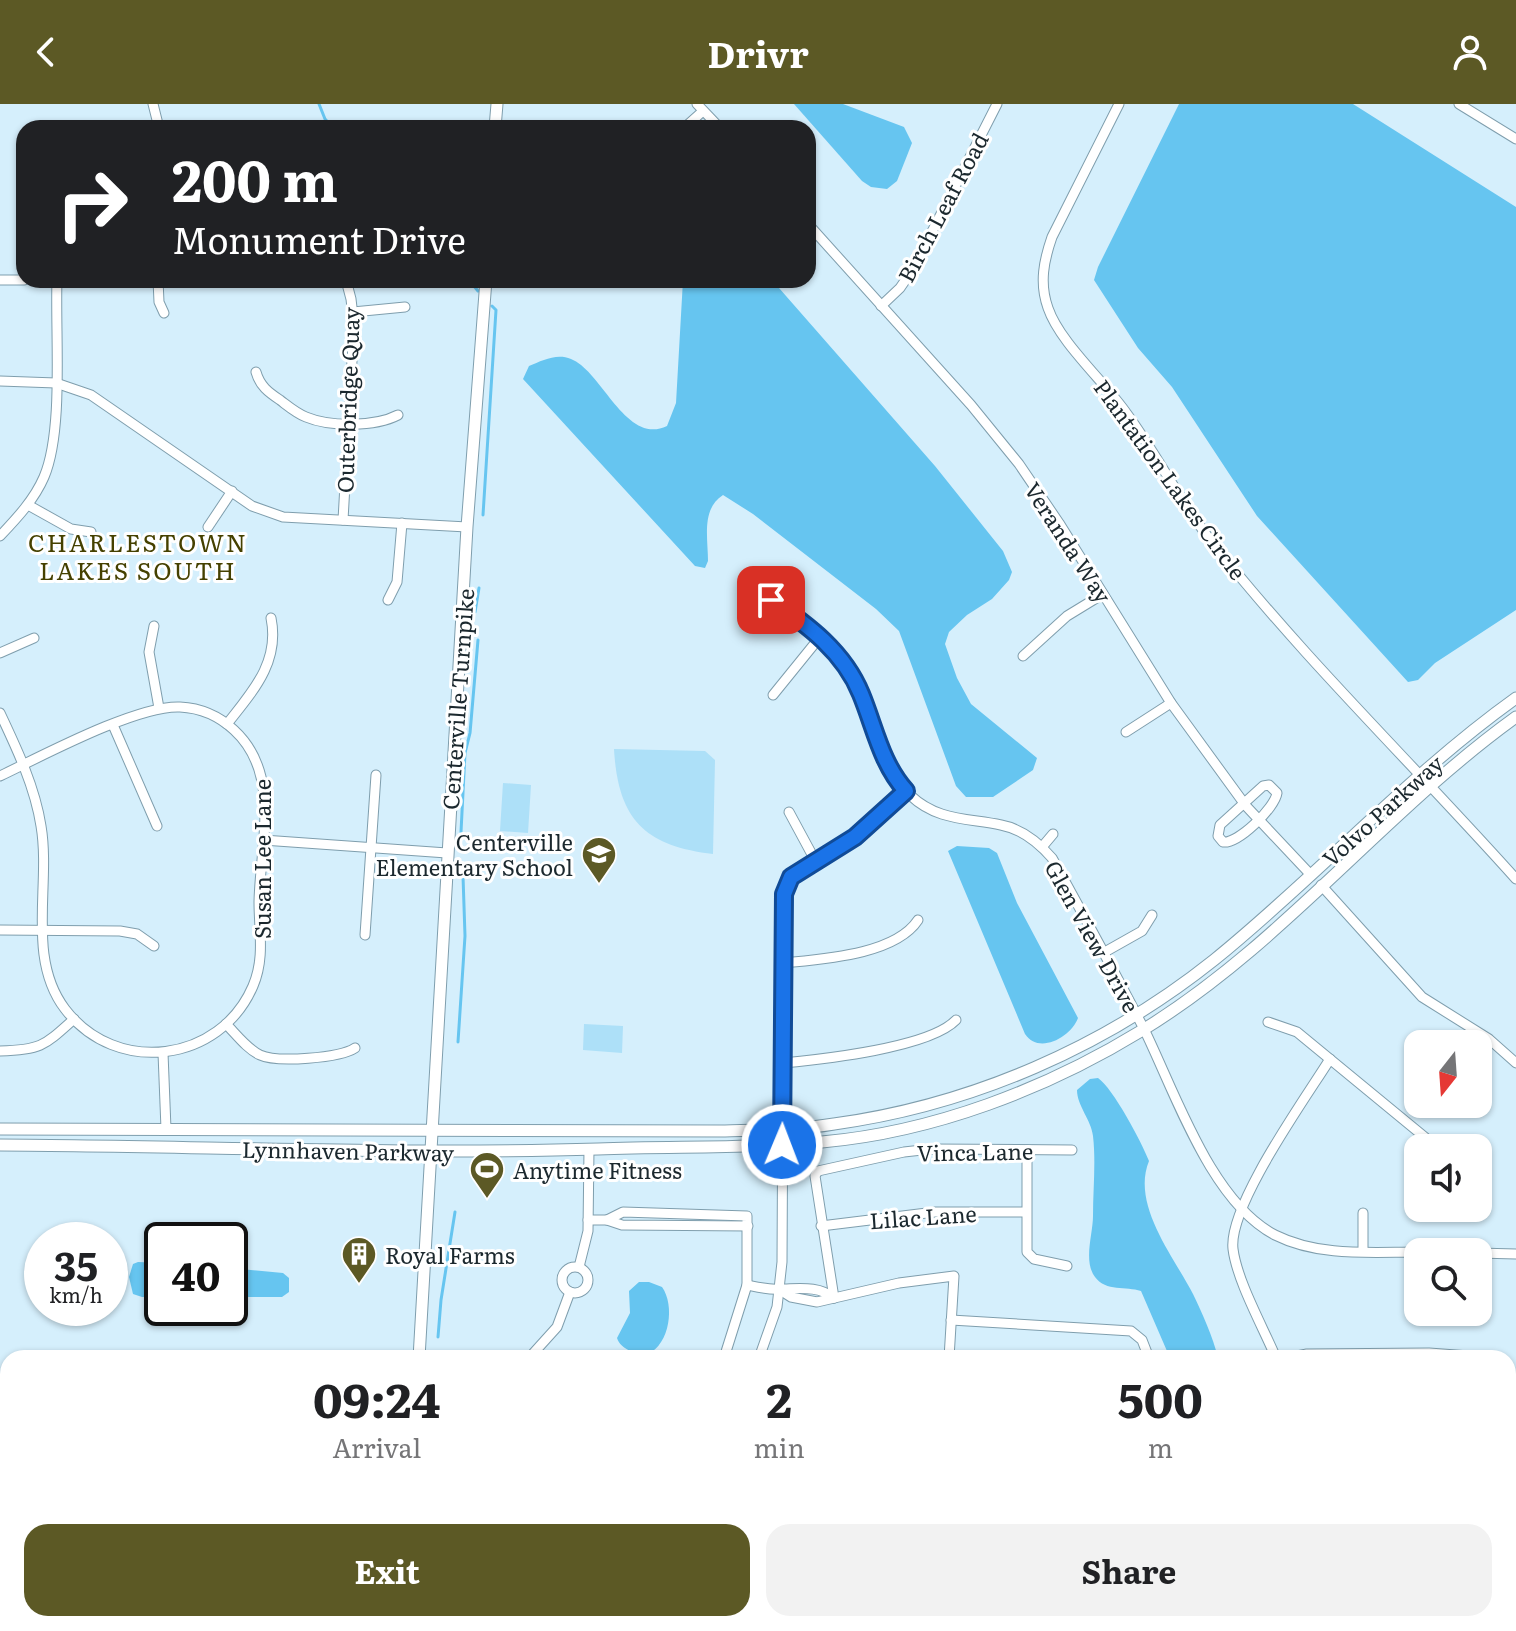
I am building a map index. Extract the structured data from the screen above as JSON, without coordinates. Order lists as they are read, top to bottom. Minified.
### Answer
{"streets":{"main road":["Centerville Turnpike","Volvo Parkway","Lynnhaven Parkway"],"street":["Birch Leaf Road","Outerbridge Quay","Plantation Lakes Circle","Veranda Way","Susan Lee Lane","Glen View Drive","Vinca Lane","Lilac Lane"]},"crossings":[["Birch Leaf Road","Veranda Way"],["Plantation Lakes Circle","Volvo Parkway"],["Veranda Way","Volvo Parkway"],["Centerville Turnpike","Lynnhaven Parkway"],["Volvo Parkway","Lynnhaven Parkway"],["Glen View Drive","Lynnhaven Parkway"],["Vinca Lane","Lilac Lane"]],"districts":["CHARLESTOWN LAKES SOUTH"],"places":{"school or university":["Centerville Elementary School"],"sports":["Anytime Fitness"],"building":["Royal Farms"]},"north":"bottom","page":{"header":"Drivr","turn":["200 m","Monument Drive"],"speed":"35 km/h","limit":"40","eta":["09:24","Arrival","2","min","500","m"],"buttons":["Exit","Share"]}}
